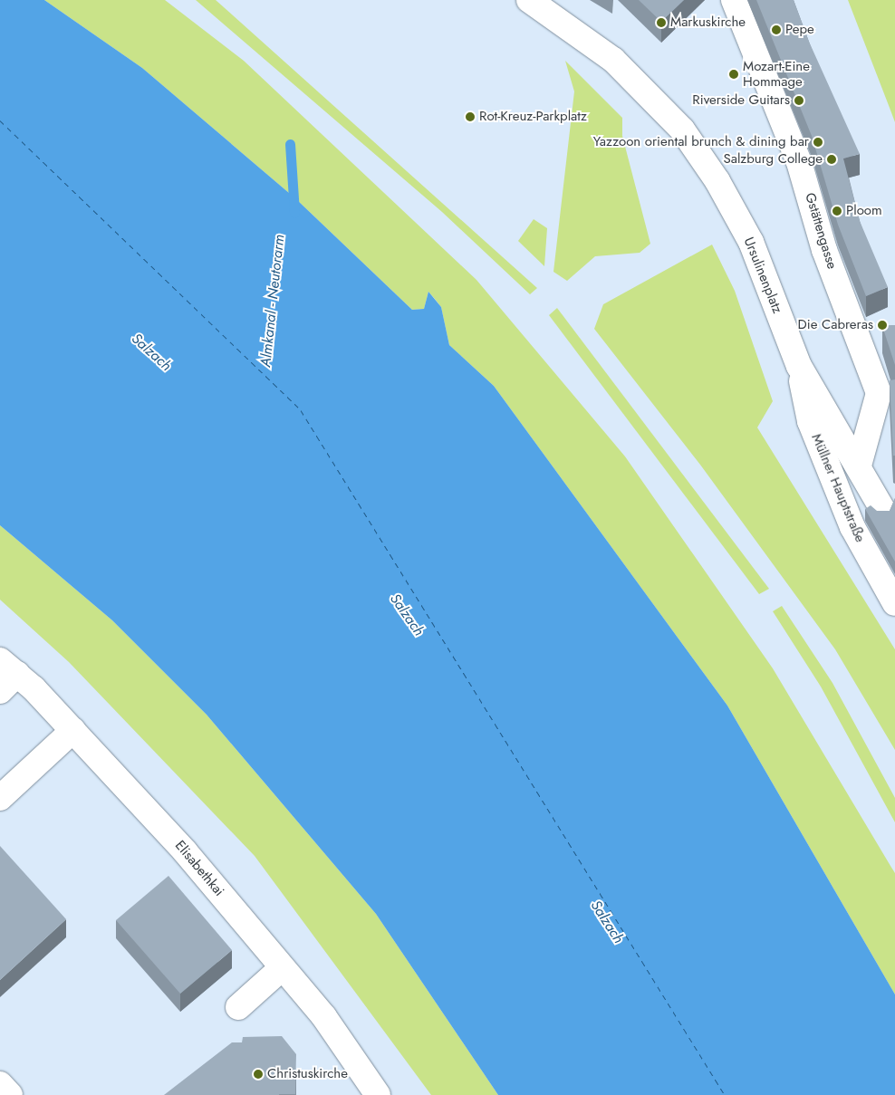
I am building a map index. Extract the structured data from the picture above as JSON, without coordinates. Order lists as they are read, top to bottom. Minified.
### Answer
{"streets":{"street":["Gstättengasse","Ursulinenplatz","Müllner Hauptstraße","Elisabethkai"]},"crossings":[["Gstättengasse","Ursulinenplatz"],["Ursulinenplatz","Müllner Hauptstraße"]],"water":["Almkanal - Neutorarm","Salzach"],"places":["Markuskirche","Pepe","Mozart-Eine Hommage","Riverside Guitars","Rot-Kreuz-Parkplatz","Yazzoon oriental brunch & dining bar","Salzburg College","Ploom","Die Cabreras","Christuskirche"]}
